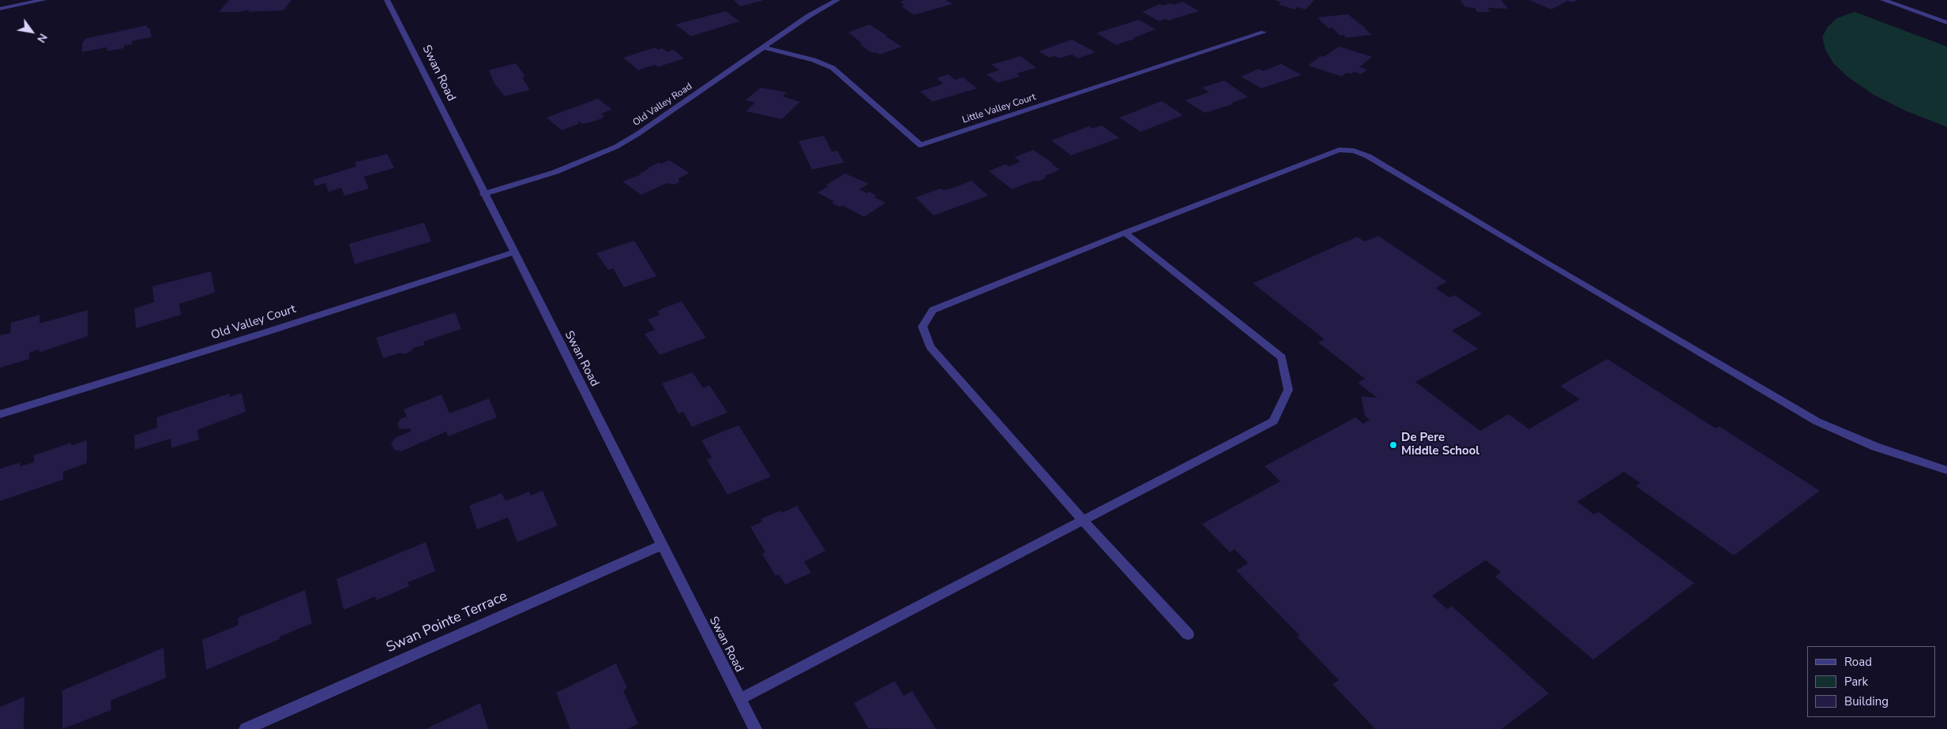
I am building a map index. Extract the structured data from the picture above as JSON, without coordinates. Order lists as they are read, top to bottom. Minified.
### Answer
{"streets":{"street":["Swan Road","Old Valley Road","Little Valley Court","Old Valley Court","Swan Pointe Terrace"]},"crossings":[["Swan Road","Old Valley Road"],["Swan Road","Old Valley Court"],["Swan Road","Swan Pointe Terrace"],["Old Valley Road","Little Valley Court"]],"places":["De Pere Middle School"],"legend":["Road","Park","Building"],"north":"bottom right"}
